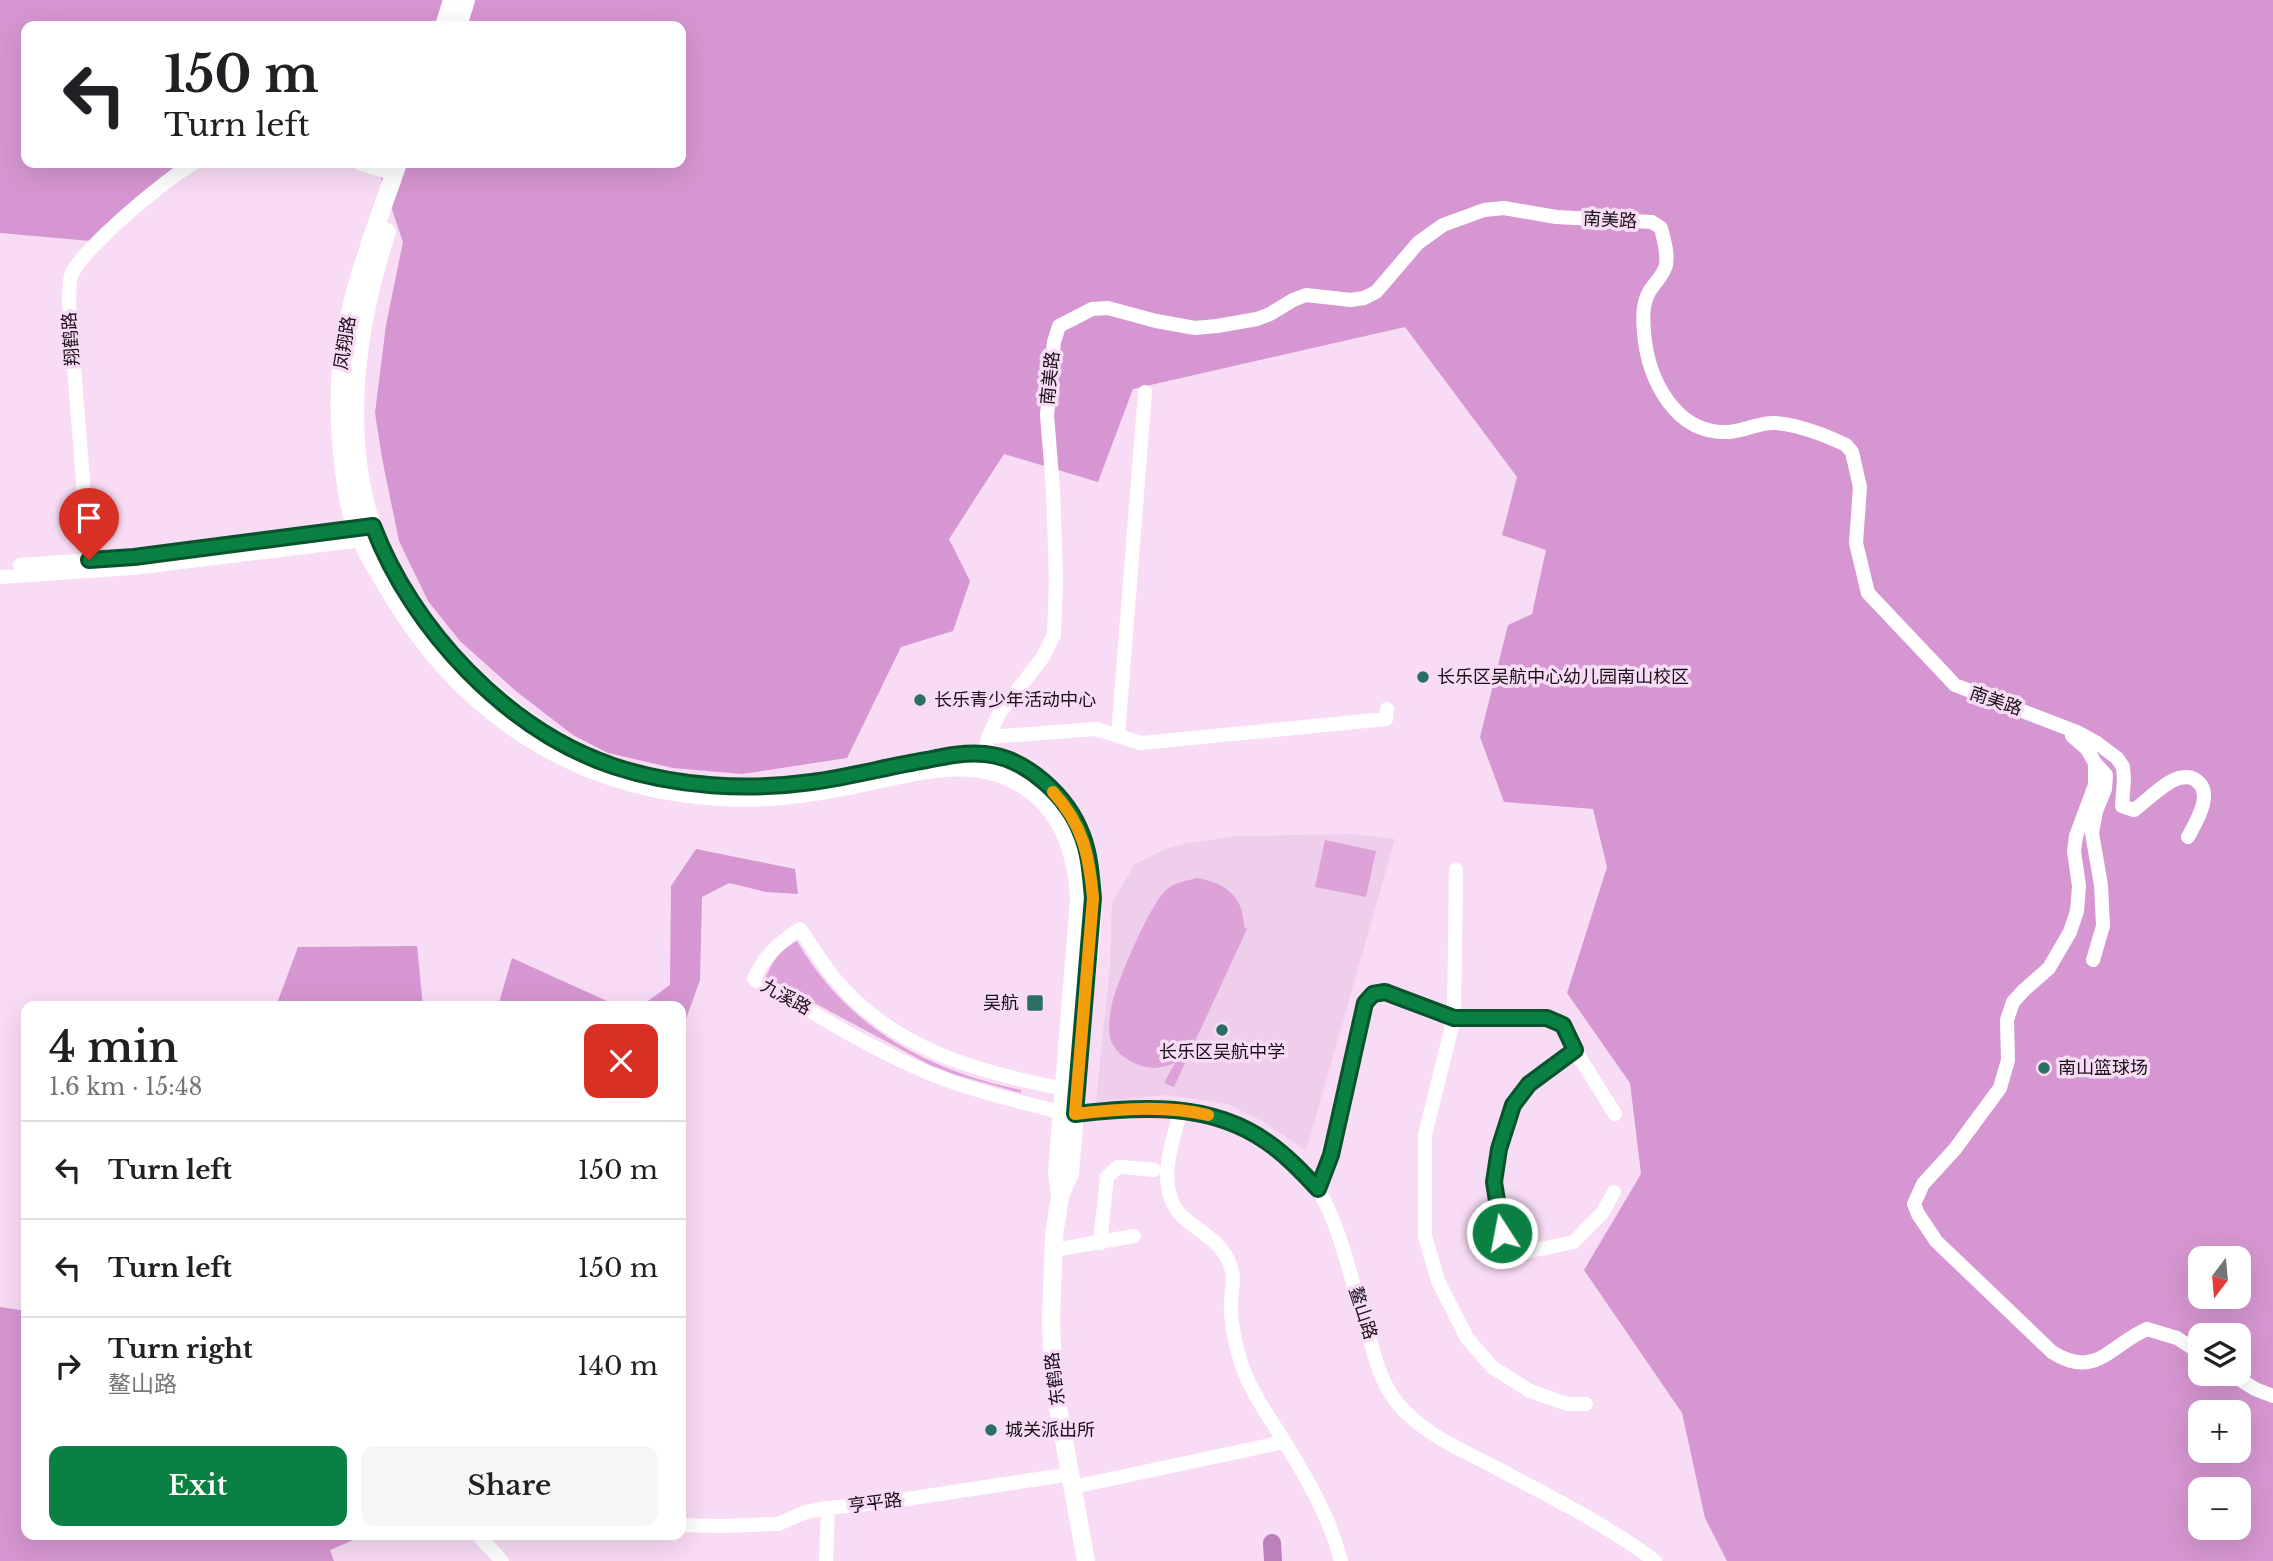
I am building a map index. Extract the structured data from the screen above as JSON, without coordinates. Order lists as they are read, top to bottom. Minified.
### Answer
{"streets":{"main road":["凤翔路","东鹤路"],"street":["南美路","翔鹤路","九溪路","鳌山路","亨平路"]},"crossings":[["南美路","东鹤路"],["凤翔路","东鹤路"],["九溪路","鳌山路"],["九溪路","东鹤路"],["鳌山路","东鹤路"],["东鹤路","亨平路"]],"places":{"other":["长乐区吴航中心幼儿园南山校区","长乐青少年活动中心","长乐区吴航中学","南山篮球场","城关派出所"],"transit":["吴航"]},"north":"bottom","page":{"turn":["150 m","Turn left"],"heading":["4 min","1.6 km · 15:48"],"list":[{"name":"Turn left","value":"150 m"},{"name":"Turn left","value":"150 m"},{"name":"Turn right","note":"鳌山路","value":"140 m"}],"map_buttons":["+","−"],"buttons":["Exit","Share"]}}
